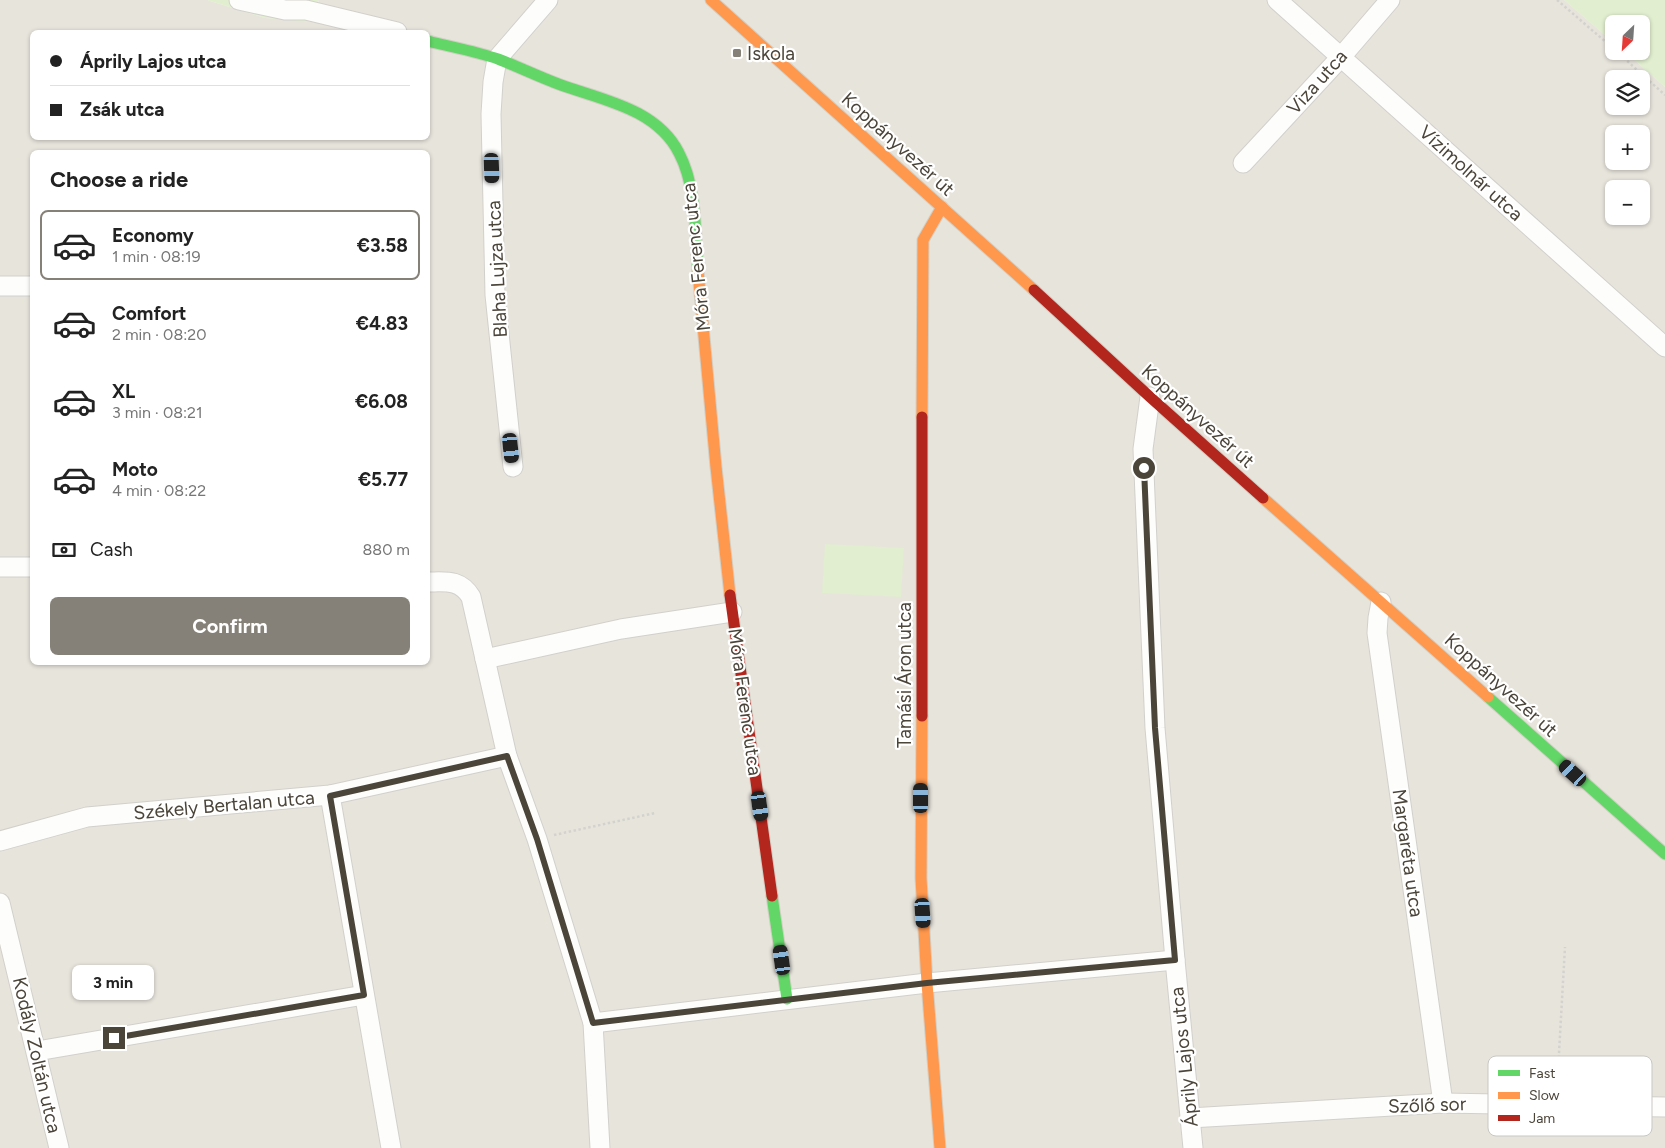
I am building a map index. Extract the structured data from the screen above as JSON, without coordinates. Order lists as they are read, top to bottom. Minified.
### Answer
{"streets":{"street":["Viza utca","Koppányvezér út","Vízimolnár utca","Móra Ferenc utca","Blaha Lujza utca","Tamási Áron utca","Székely Bertalan utca","Margaréta utca","Kodály Zoltán utca","Áprily Lajos utca","Szőlő sor"]},"crossings":[["Viza utca","Vízimolnár utca"],["Koppányvezér út","Tamási Áron utca"],["Koppányvezér út","Margaréta utca"],["Koppányvezér út","Áprily Lajos utca"],["Móra Ferenc utca","Blaha Lujza utca"],["Margaréta utca","Szőlő sor"],["Áprily Lajos utca","Szőlő sor"]],"places":{"transit":["Iskola"]},"legend":["Fast","Slow","Jam"],"north":"bottom left","page":{"map_buttons":["+","−"],"banner":["Áprily Lajos utca","Zsák utca"],"heading":"Choose a ride","list":[{"name":"Economy","note":"1 min · 08:19","value":"€3.58"},{"name":"Comfort","note":"2 min · 08:20","value":"€4.83"},{"name":"XL","note":"3 min · 08:21","value":"€6.08"},{"name":"Moto","note":"4 min · 08:22","value":"€5.77"}],"pay":["Cash","880 m"],"buttons":"Confirm","bubble":"3 min"}}
